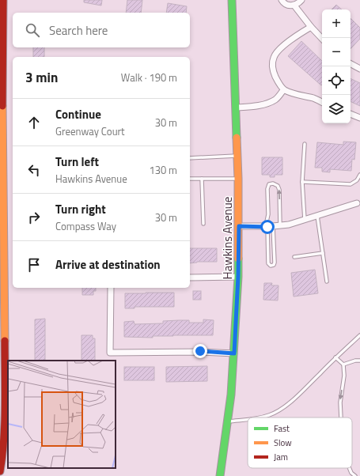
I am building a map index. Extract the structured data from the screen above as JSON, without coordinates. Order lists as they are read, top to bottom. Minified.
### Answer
{"streets":{"main road":["Hawkins Avenue"]},"legend":["Fast","Slow","Jam"],"page":{"map_buttons":["+","−"],"search":"Search here","heading":["3 min","Walk · 190 m"],"list":[["Continue","Greenway Court","30 m"],["Turn left","Hawkins Avenue","130 m"],["Turn right","Compass Way","30 m"],"Arrive at destination"]}}
